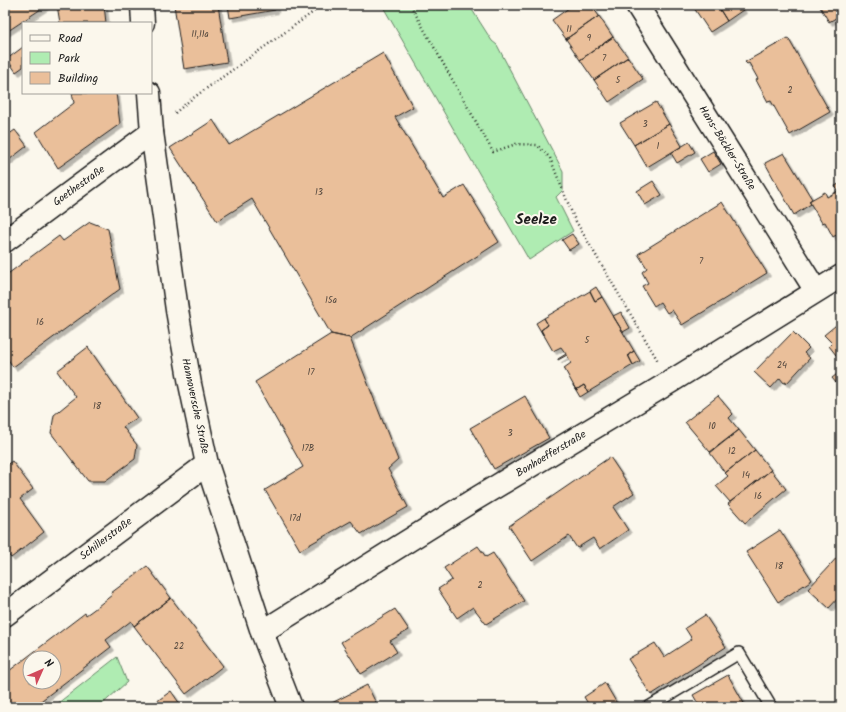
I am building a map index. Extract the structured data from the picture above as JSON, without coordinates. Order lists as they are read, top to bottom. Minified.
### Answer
{"streets":{"street":["Hans-Böckler-Straße","Goethestraße","Hannoversche Straße","Bonhoefferstraße","Schillerstraße"]},"crossings":[["Hans-Böckler-Straße","Bonhoefferstraße"],["Goethestraße","Hannoversche Straße"],["Hannoversche Straße","Bonhoefferstraße"],["Hannoversche Straße","Schillerstraße"]],"districts":["Seelze"],"house_numbers":["11","11,11a","9","7","5","2","3","1","13","7","15a","16","5","24","17","18","10","3","17B","12","14","16","17d","18","2","22"],"legend":["Road","Park","Building"],"north":"top right"}
